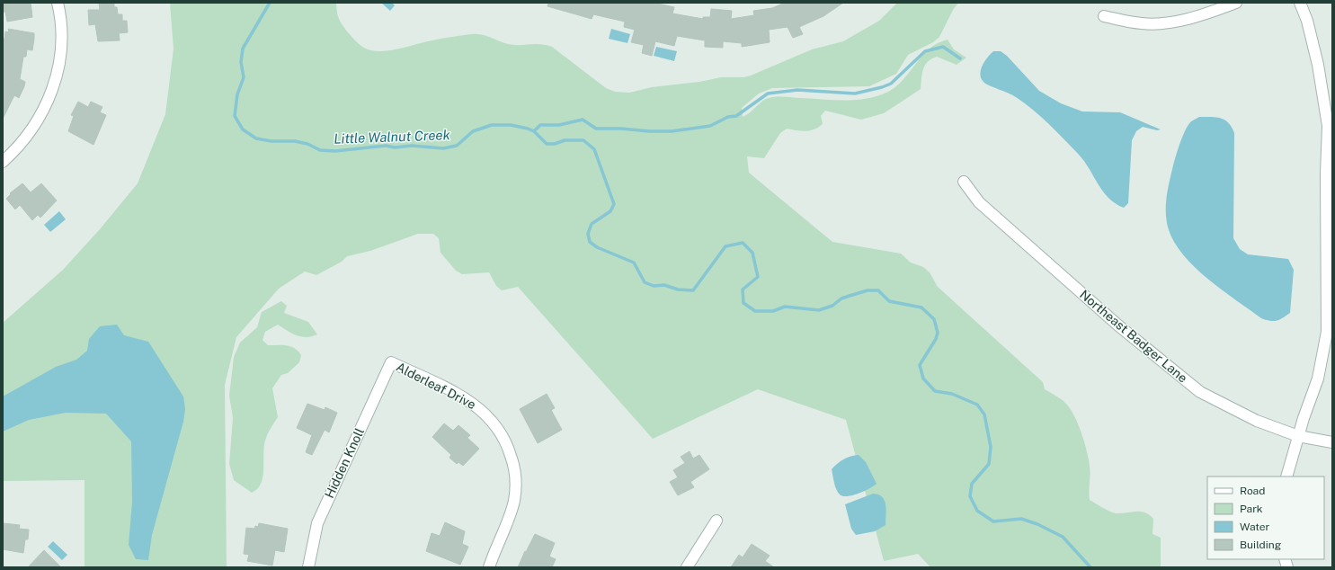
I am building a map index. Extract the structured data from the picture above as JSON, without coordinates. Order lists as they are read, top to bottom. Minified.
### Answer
{"streets":{"street":["Northeast Badger Lane","Alderleaf Drive","Hidden Knoll"]},"crossings":[["Alderleaf Drive","Hidden Knoll"]],"water":["Little Walnut Creek"],"legend":["Road","Park","Water","Building"]}
